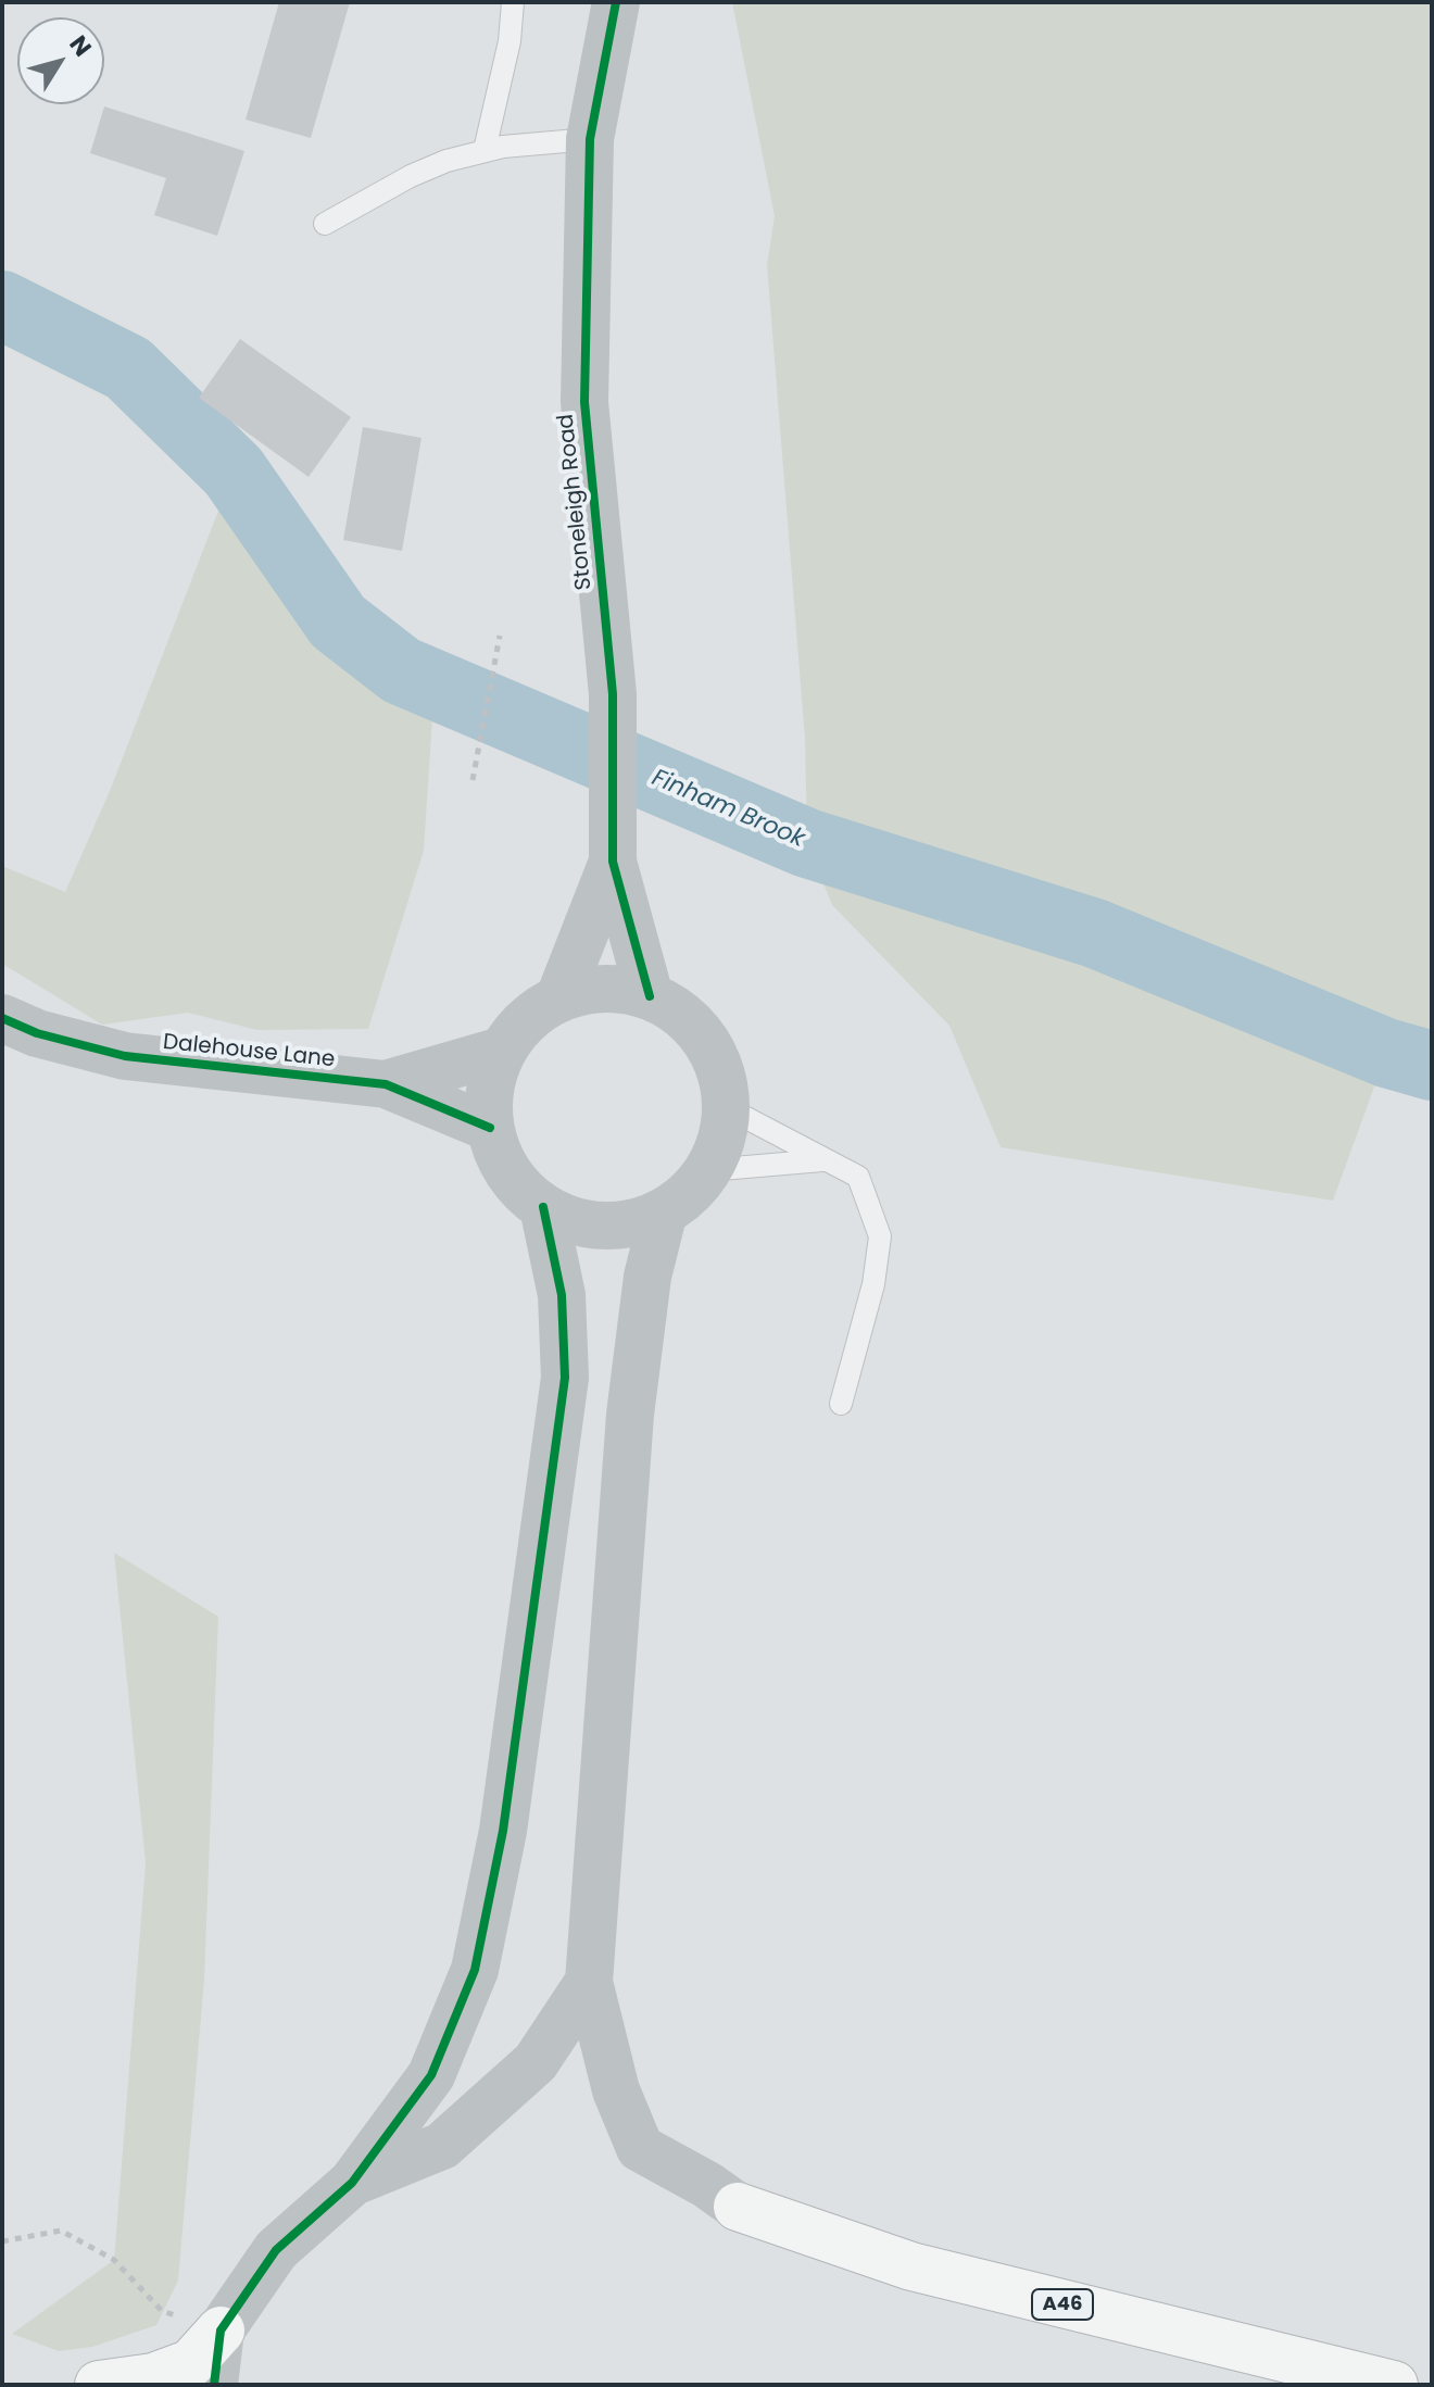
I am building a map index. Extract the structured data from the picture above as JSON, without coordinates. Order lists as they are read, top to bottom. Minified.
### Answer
{"streets":{"highway":["A46"],"street":["Stoneleigh Road","Dalehouse Lane"]},"crossings":[["Stoneleigh Road","Dalehouse Lane"]],"water":["Finham Brook"],"north":"top right"}
